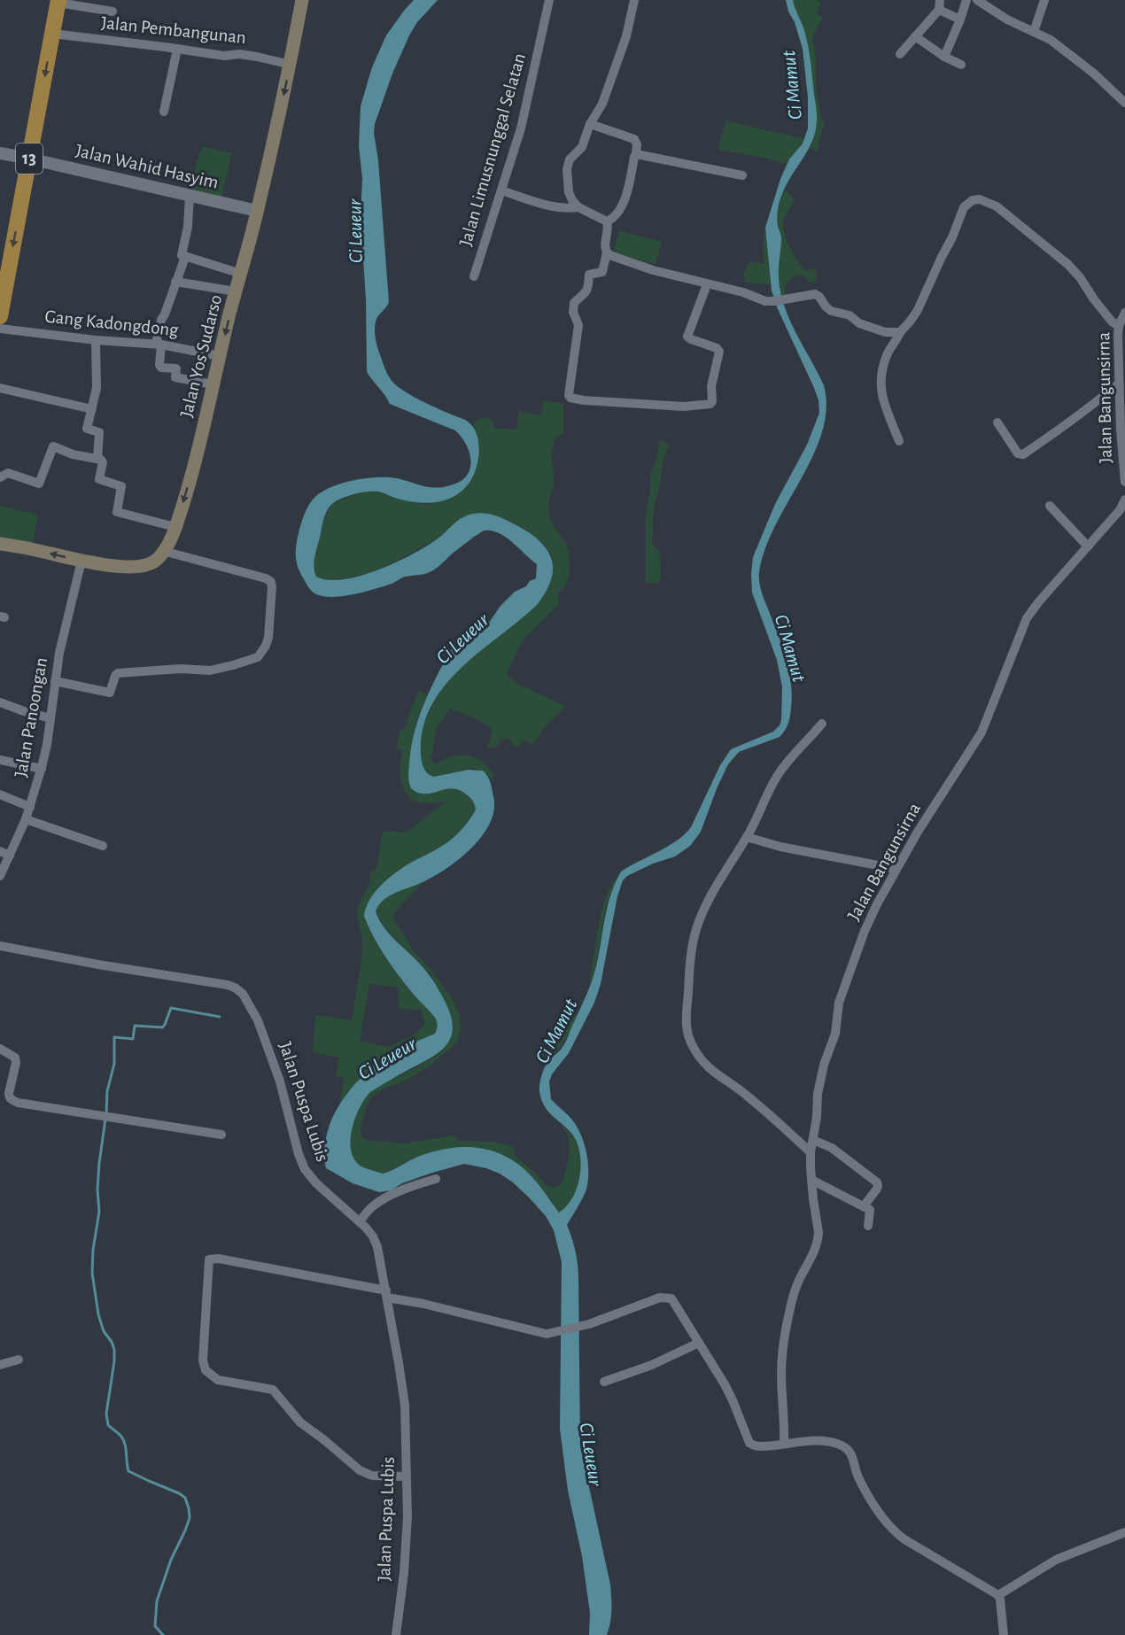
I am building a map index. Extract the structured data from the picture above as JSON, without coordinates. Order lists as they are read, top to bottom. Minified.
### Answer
{"streets":{"highway":["13"],"main road":["Jalan Yos Sudarso"],"street":["Jalan Pembangunan","Jalan Limusnunggal Selatan","Jalan Wahid Hasyim","Gang Kadongdong","Jalan Bangunsirna","Jalan Panoongan","Jalan Puspa Lubis"]},"crossings":[["Jalan Pembangunan","13"],["Jalan Pembangunan","Jalan Yos Sudarso"],["13","Jalan Wahid Hasyim"],["Jalan Wahid Hasyim","Jalan Yos Sudarso"],["Gang Kadongdong","Jalan Yos Sudarso"],["Jalan Yos Sudarso","Jalan Panoongan"]],"one_way":["Jalan Yos Sudarso"],"water":["Ci Mamut","Ci Leueur"]}
